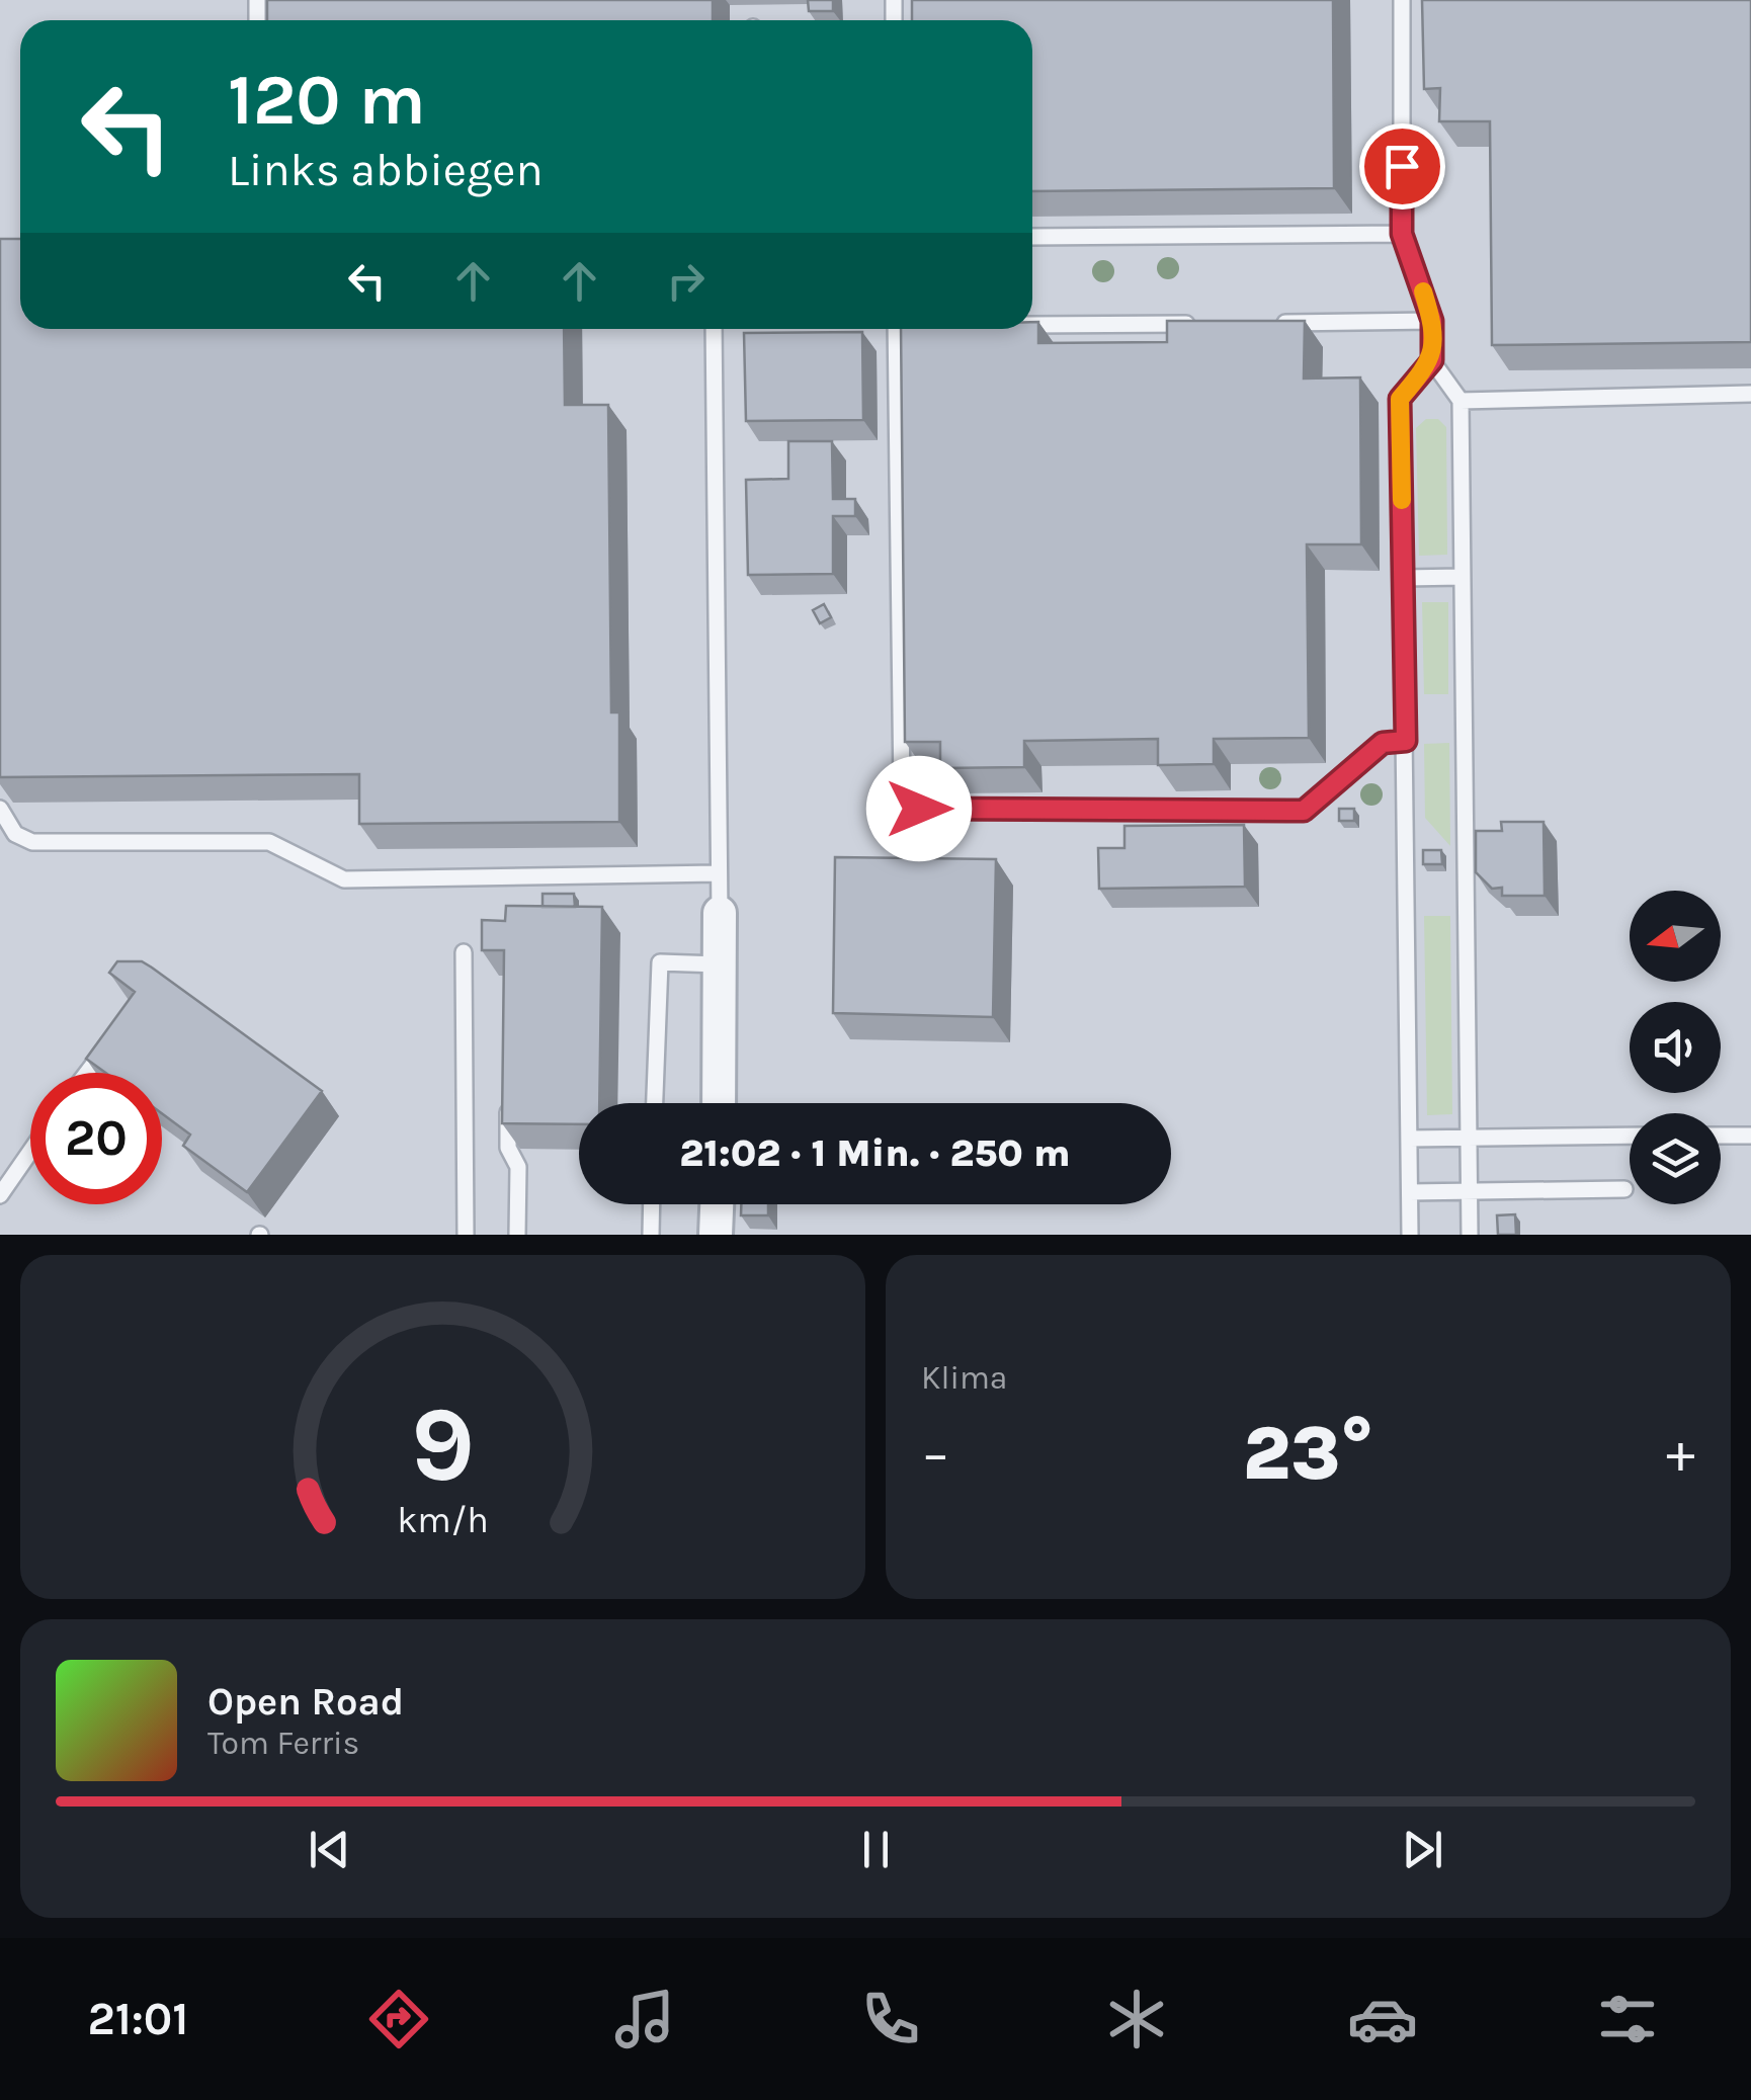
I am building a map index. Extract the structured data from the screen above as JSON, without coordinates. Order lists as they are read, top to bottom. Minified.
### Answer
{"north":"left","page":{"turn":["120 m","Links abbiegen"],"limit":"20","trip":"21:02 · 1 Min. · 250 m","tile":"Klima","heat":["−","23°","+"],"song":["Open Road","Tom Ferris"],"tabs":"21:01","gauge":["9","km/h"]}}
